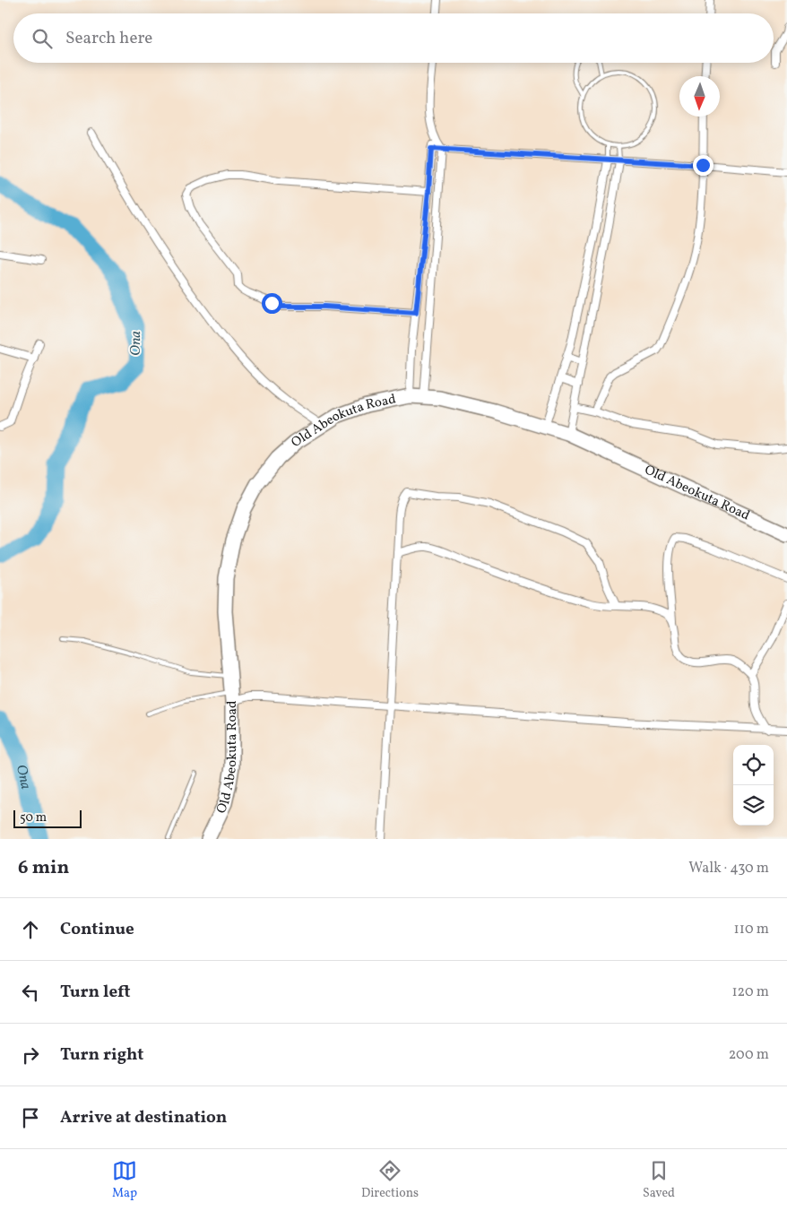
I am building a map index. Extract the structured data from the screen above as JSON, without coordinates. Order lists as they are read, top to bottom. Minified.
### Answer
{"streets":{"highway":["Old Abeokuta Road"]},"water":["Ona"],"scale_bar":"50 m","north":"bottom","page":{"search":"Search here","scale":"50 m","heading":["6 min","Walk · 430 m"],"list":[["Continue","110 m"],["Turn left","120 m"],["Turn right","200 m"],"Arrive at destination"],"nav":["Map","Directions","Saved"]}}
